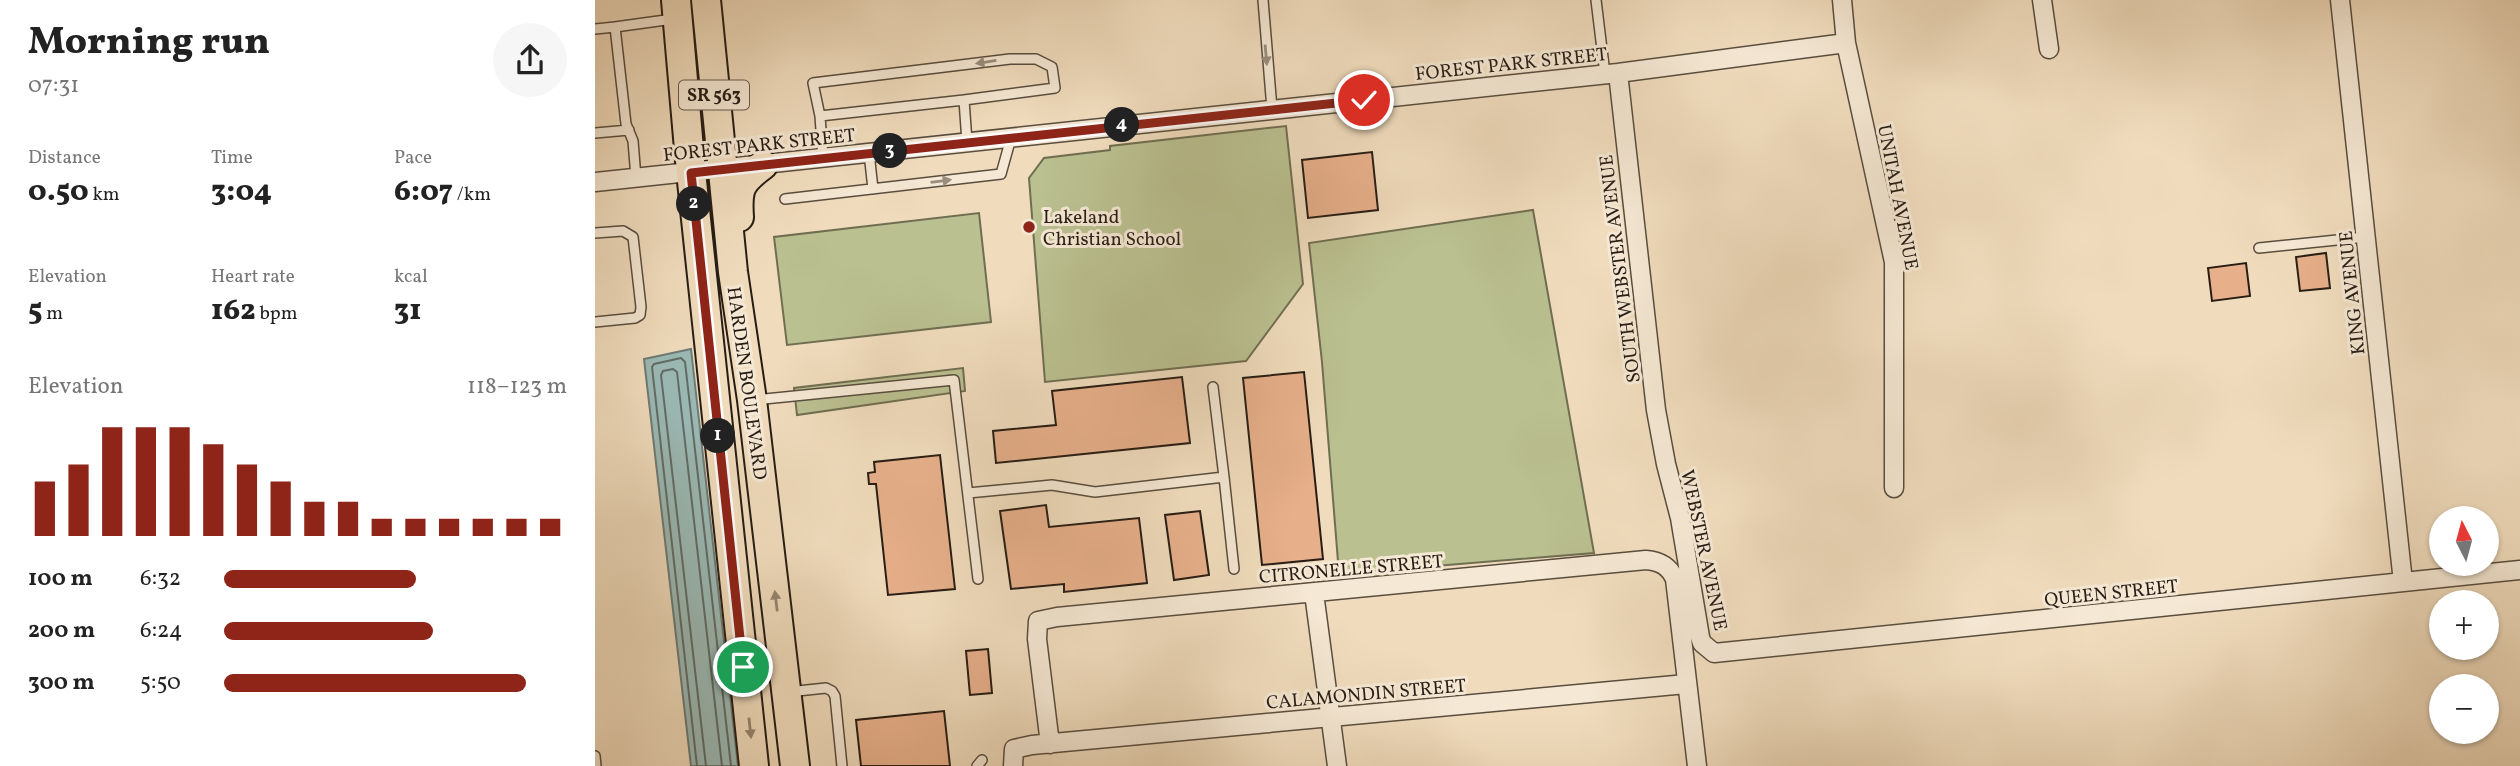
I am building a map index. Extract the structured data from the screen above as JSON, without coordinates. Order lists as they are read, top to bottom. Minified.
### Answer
{"streets":{"main road":["SR 563","HARDEN BOULEVARD"],"street":["FOREST PARK STREET","UNITAH AVENUE","SOUTH WEBSTER AVENUE","KING AVENUE","WEBSTER AVENUE","CITRONELLE STREET","QUEEN STREET","CALAMONDIN STREET"]},"crossings":[["FOREST PARK STREET","UNITAH AVENUE"],["FOREST PARK STREET","SOUTH WEBSTER AVENUE"],["FOREST PARK STREET","HARDEN BOULEVARD"],["SOUTH WEBSTER AVENUE","WEBSTER AVENUE"],["KING AVENUE","QUEEN STREET"],["WEBSTER AVENUE","QUEEN STREET"],["CITRONELLE STREET","CALAMONDIN STREET"]],"places":["Lakeland Christian School"],"north":"top","page":{"heading":["Morning run","07:31"],"pins":["4","3","2","1"],"stats":[["Distance","0.50 km"],["Time","3:04"],["Pace","6:07 /km"],["Elevation","5 m"],["Heart rate","162 bpm"],["kcal","31"]],"chart":["Elevation","118–123 m"],"map_buttons":["+","−"],"list":[{"name":"100 m","note":"6:32"},{"name":"200 m","note":"6:24"},{"name":"300 m","note":"5:50"}]}}
